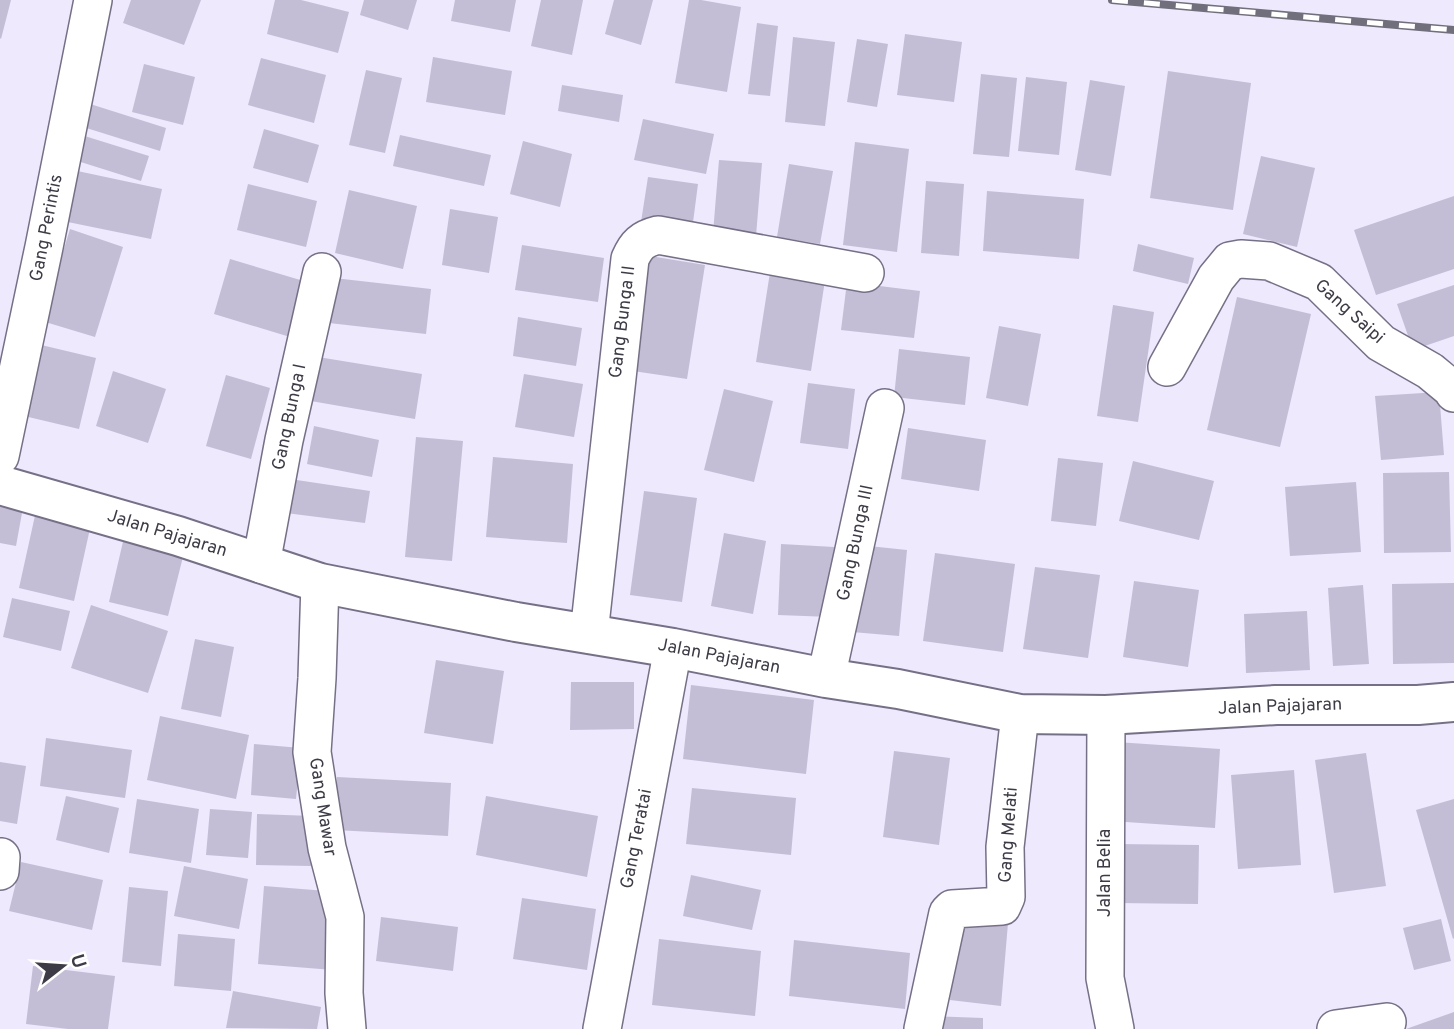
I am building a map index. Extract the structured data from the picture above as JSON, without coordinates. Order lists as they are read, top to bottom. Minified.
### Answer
{"streets":{"main road":["Jalan Pajajaran"],"street":["Gang Perintis","Gang Saipi","Gang Bunga II","Gang Bunga I","Gang Bunga III","Gang Mawar","Gang Melati","Gang Teratai","Jalan Belia"]},"crossings":[["Gang Bunga II","Jalan Pajajaran"],["Gang Bunga I","Jalan Pajajaran"],["Jalan Pajajaran","Gang Bunga III"],["Jalan Pajajaran","Gang Mawar"],["Jalan Pajajaran","Gang Melati"],["Jalan Pajajaran","Gang Teratai"],["Jalan Pajajaran","Jalan Belia"]],"north":"right"}
